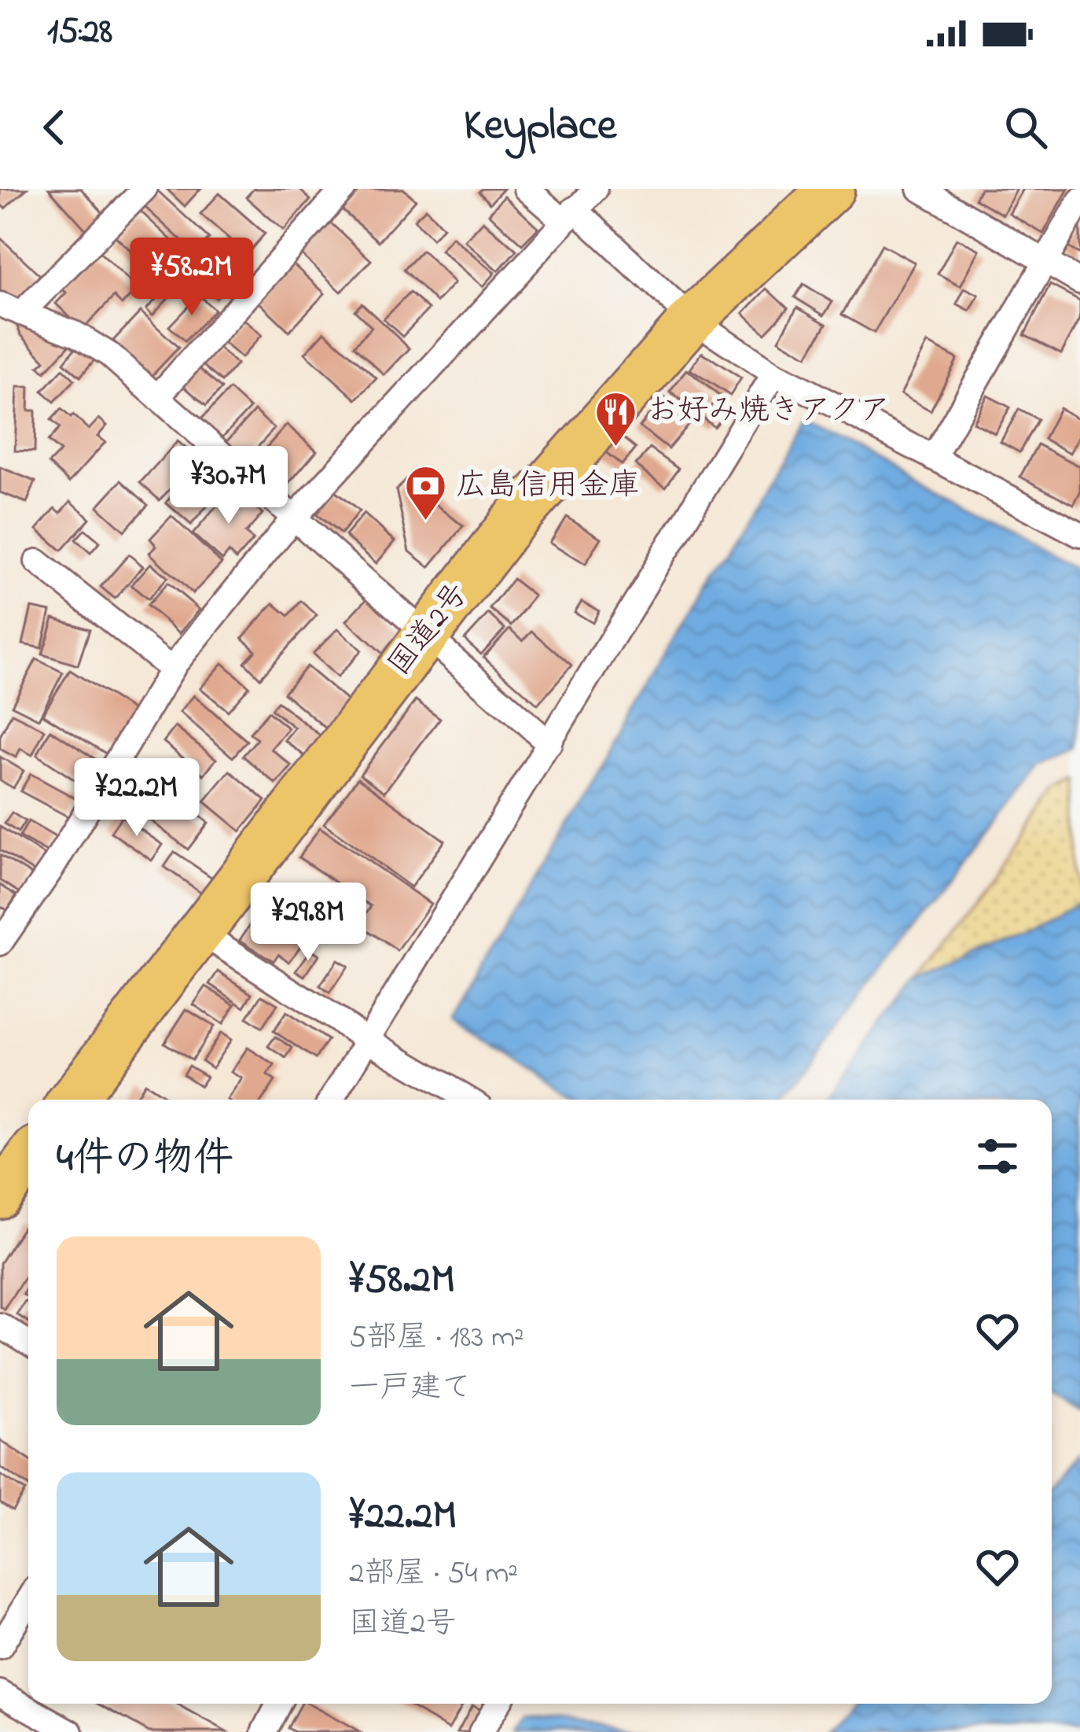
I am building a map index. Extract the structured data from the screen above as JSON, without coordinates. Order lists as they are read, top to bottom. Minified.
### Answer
{"streets":{"highway":["国道2号"]},"places":{"restaurant":["お好み焼きアクア"],"bank":["広島信用金庫"]},"page":{"status":"15:28","header":"Keyplace","price":["¥58.2M","¥30.7M","¥22.2M","¥29.8M"],"heading":"4件の物件","list":[{"name":"¥58.2M","note":"5部屋 · 183 m² · 一戸建て"},{"name":"¥22.2M","note":"2部屋 · 54 m² · 国道2号"}]}}
